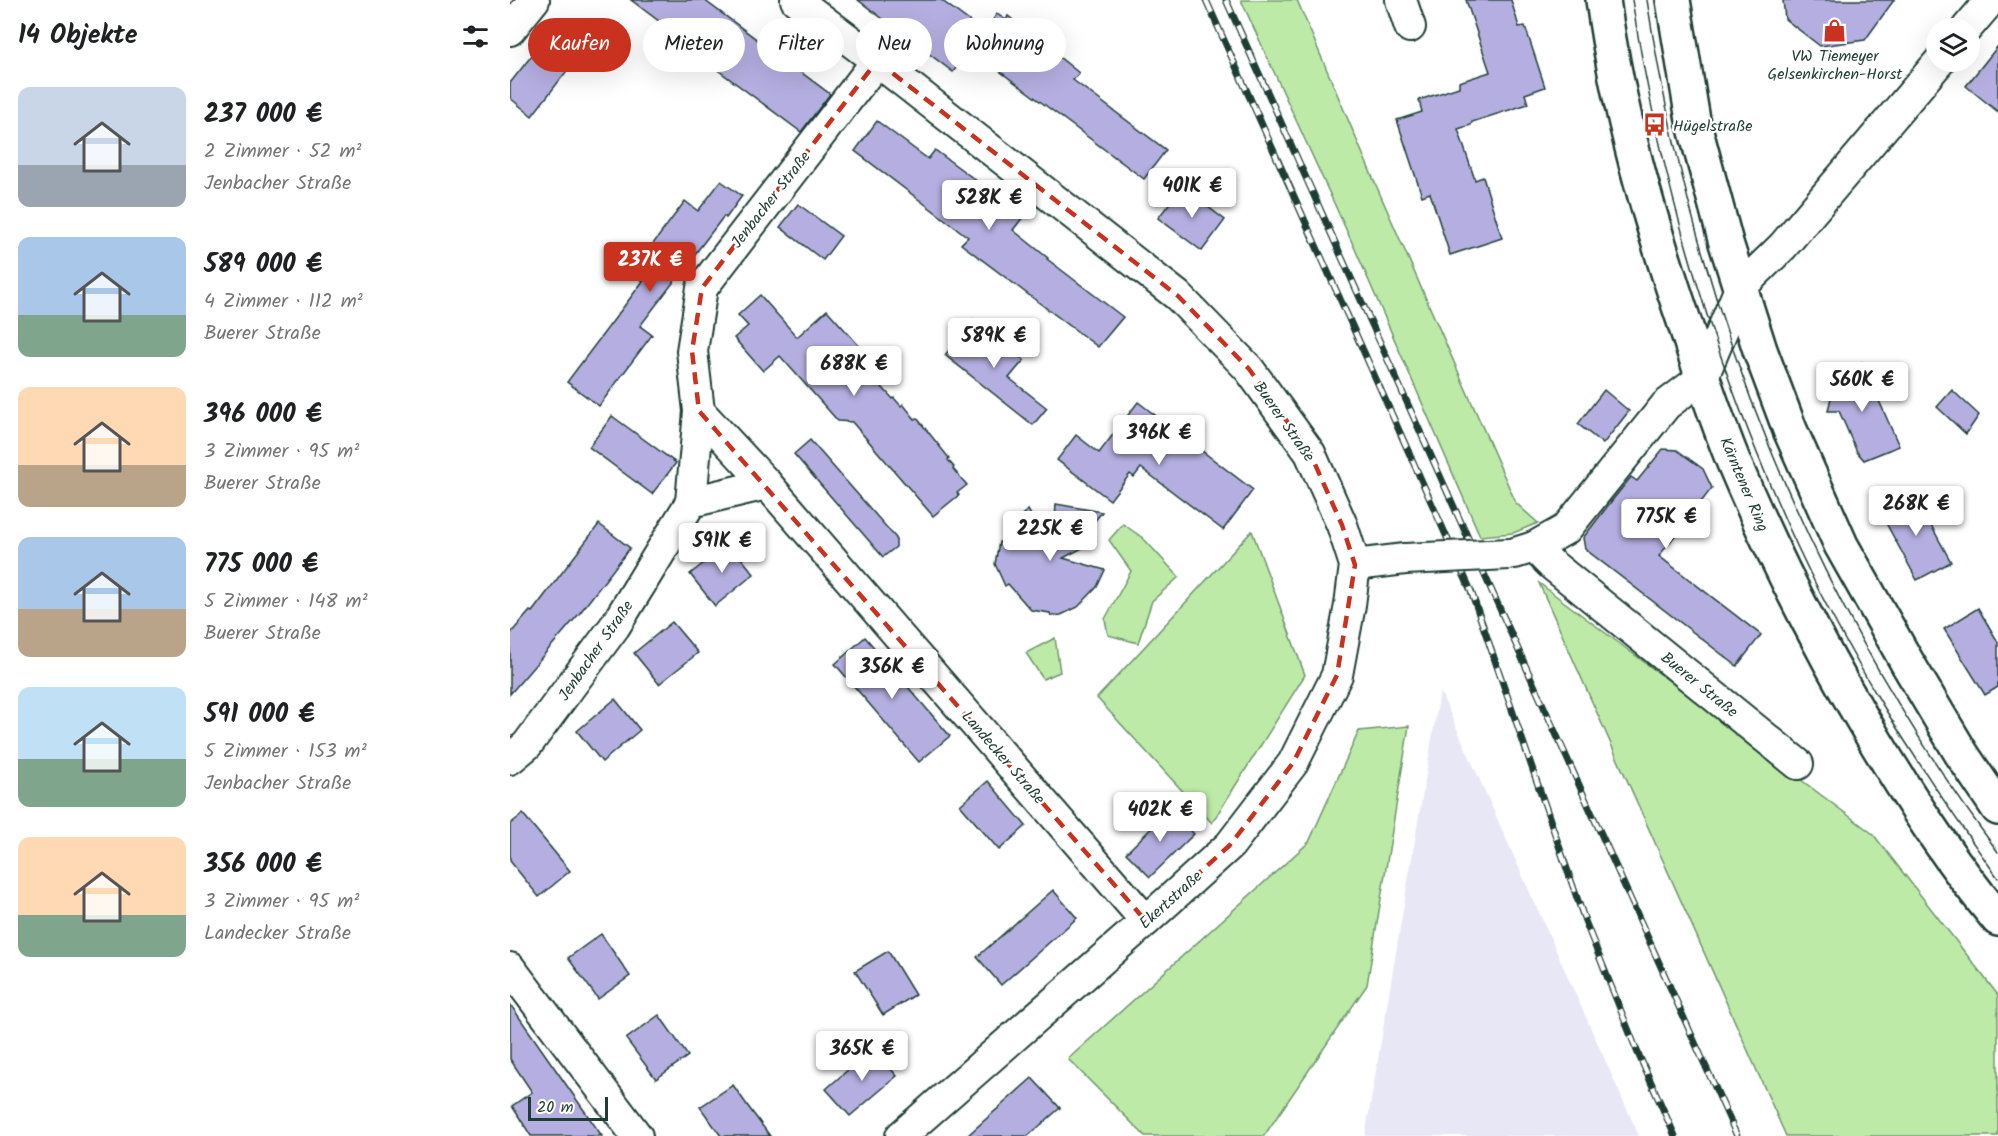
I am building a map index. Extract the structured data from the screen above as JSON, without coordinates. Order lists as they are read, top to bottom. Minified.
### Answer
{"streets":{"main road":["Kärntener Ring"],"street":["Jenbacher Straße","Buerer Straße","Landecker Straße","Ekertstraße"]},"crossings":[["Jenbacher Straße","Landecker Straße"],["Buerer Straße","Ekertstraße"],["Landecker Straße","Ekertstraße"]],"places":{"shop":["VW Tiemeyer Gelsenkirchen-Horst"],"bus stop":["Hügelstraße"]},"scale_bar":"20 m","page":{"heading":"14 Objekte","chip":["Kaufen","Mieten","Filter","Neu","Wohnung"],"list":[{"name":"237 000 €","note":"2 Zimmer · 52 m² · Jenbacher Straße"},{"name":"589 000 €","note":"4 Zimmer · 112 m² · Buerer Straße"},{"name":"396 000 €","note":"3 Zimmer · 95 m² · Buerer Straße"},{"name":"775 000 €","note":"5 Zimmer · 148 m² · Buerer Straße"},{"name":"591 000 €","note":"5 Zimmer · 153 m² · Jenbacher Straße"},{"name":"356 000 €","note":"3 Zimmer · 95 m² · Landecker Straße"}],"price":["401K €","528K €","237K €","589K €","688K €","560K €","396K €","268K €","775K €","225K €","591K €","356K €","402K €","365K €"],"scale":"20 m"}}
